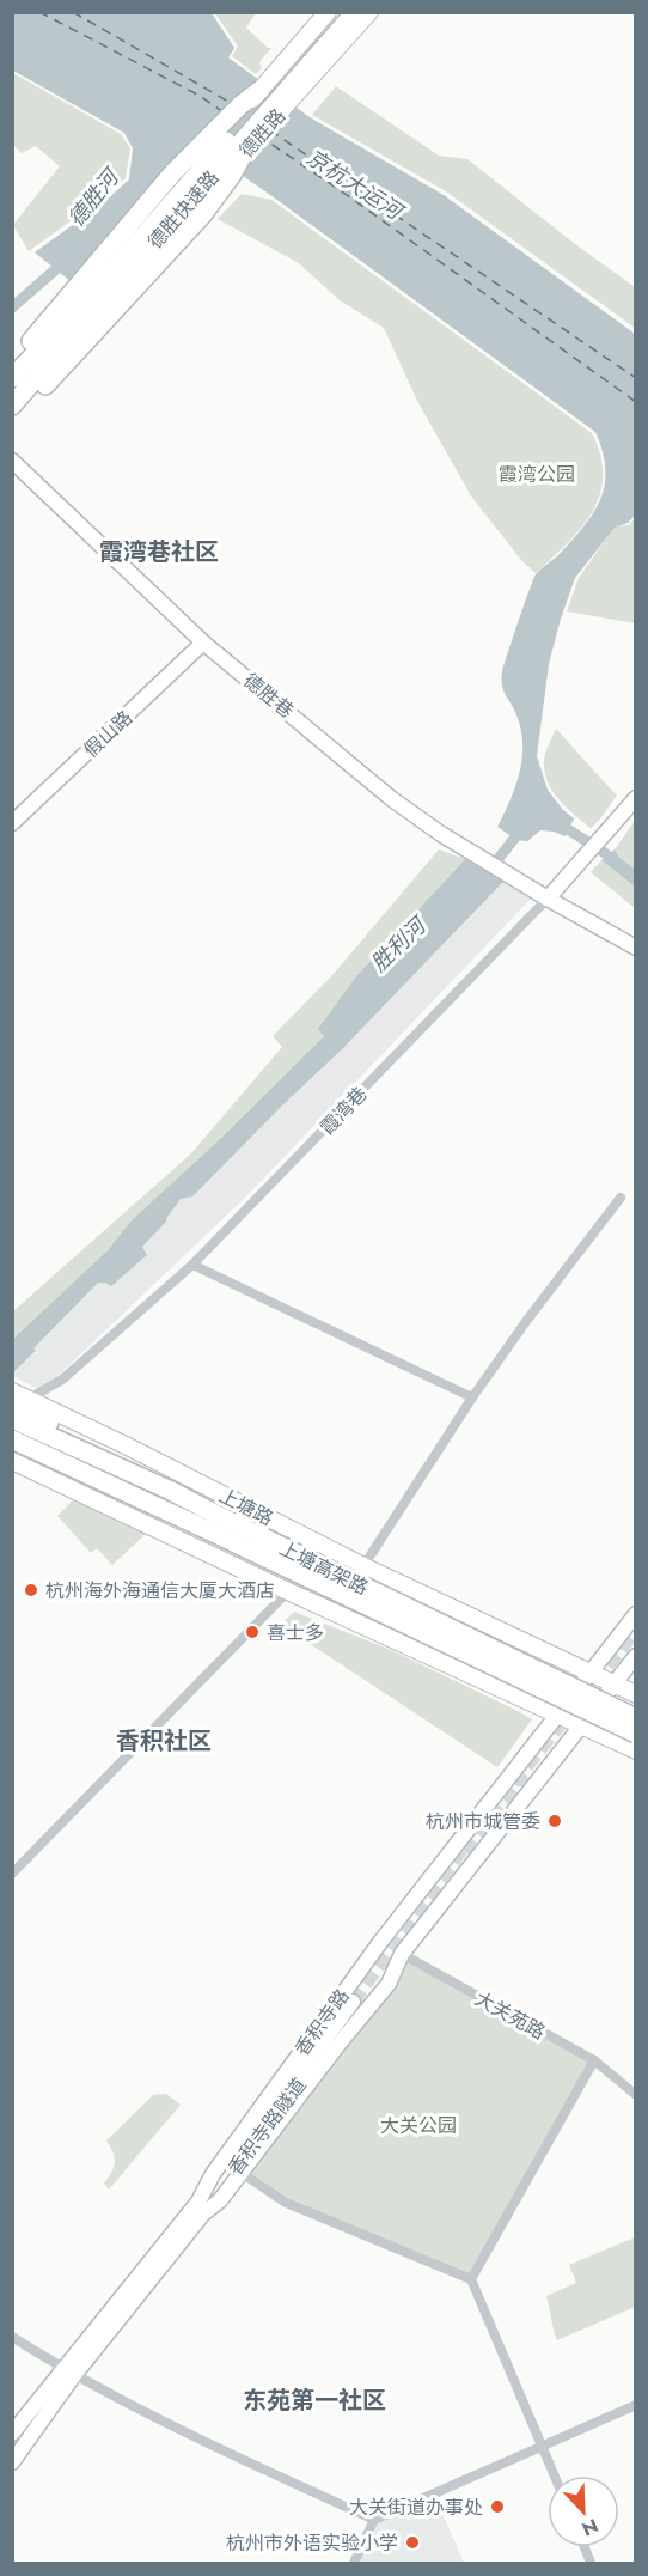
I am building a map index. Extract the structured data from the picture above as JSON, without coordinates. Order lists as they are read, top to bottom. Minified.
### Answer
{"streets":{"highway":["德胜快速路","上塘高架路"],"main road":["德胜路","德胜巷","假山路","霞湾巷","上塘路","大关苑路","香积寺路","香积寺路隧道"]},"crossings":[["德胜巷","假山路"],["德胜巷","霞湾巷"],["霞湾巷","上塘路"],["上塘路","香积寺路"],["大关苑路","香积寺路"],["香积寺路","香积寺路隧道"]],"districts":["霞湾巷社区","香积社区","东苑第一社区"],"water":["京杭大运河","德胜河","胜利河"],"parks":["霞湾公园","大关公园"],"places":["杭州海外海通信大厦大酒店","喜士多","杭州市城管委","大关街道办事处","杭州市外语实验小学"],"north":"bottom right"}
